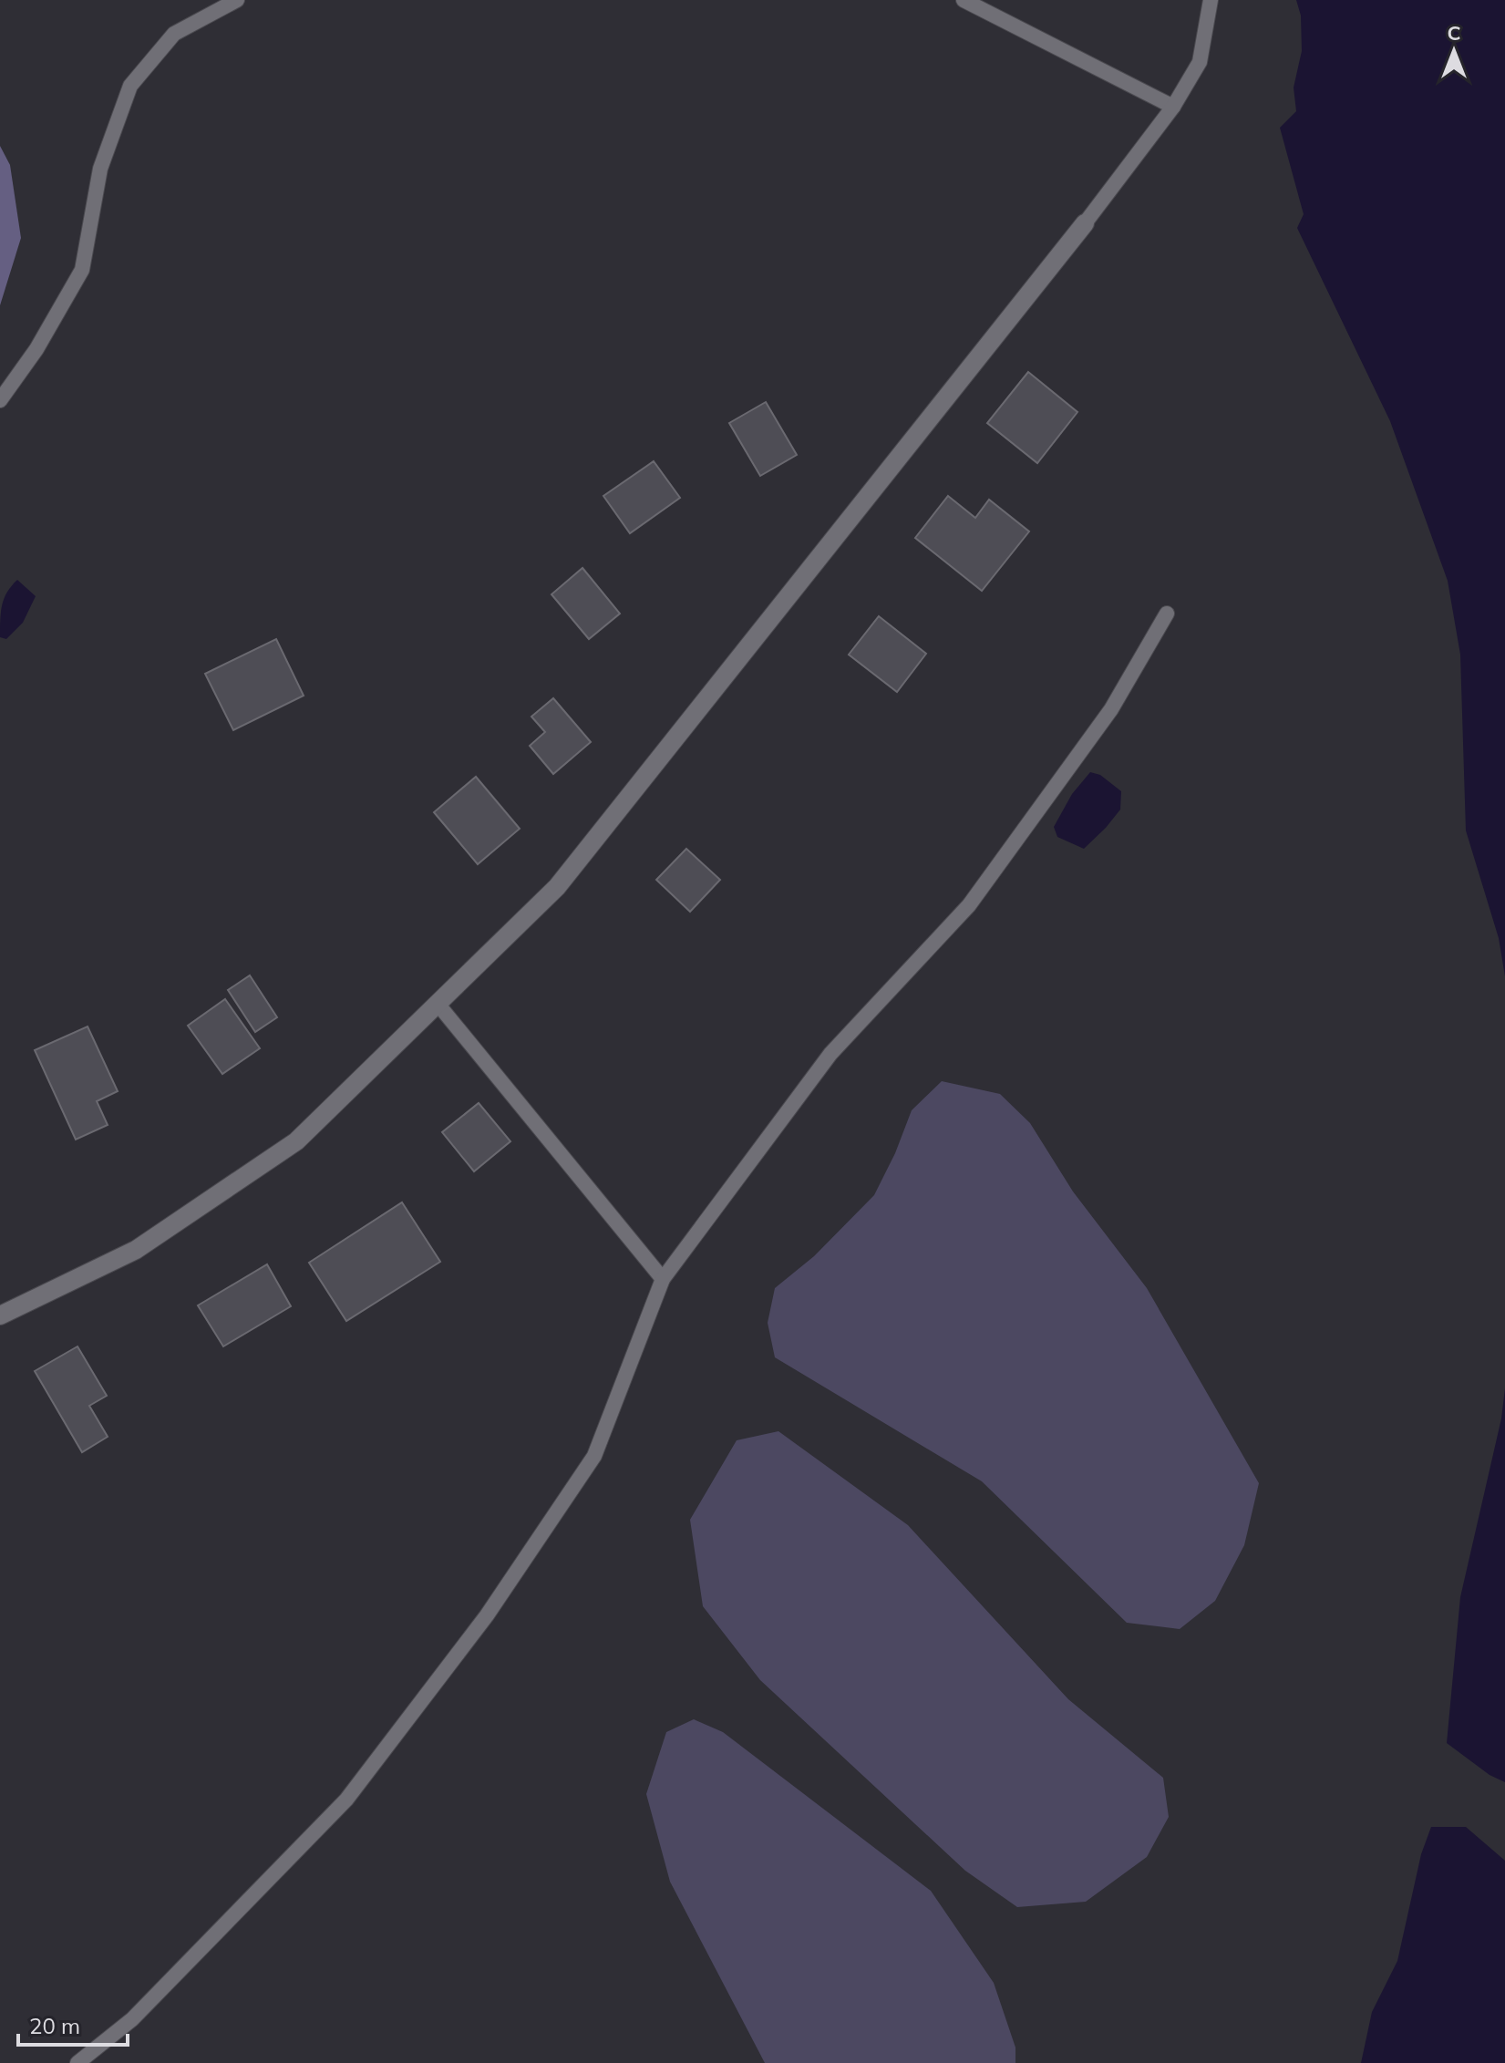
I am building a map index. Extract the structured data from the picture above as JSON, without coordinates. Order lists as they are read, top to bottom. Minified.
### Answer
{"scale_bar":"20 m","north":"top"}
